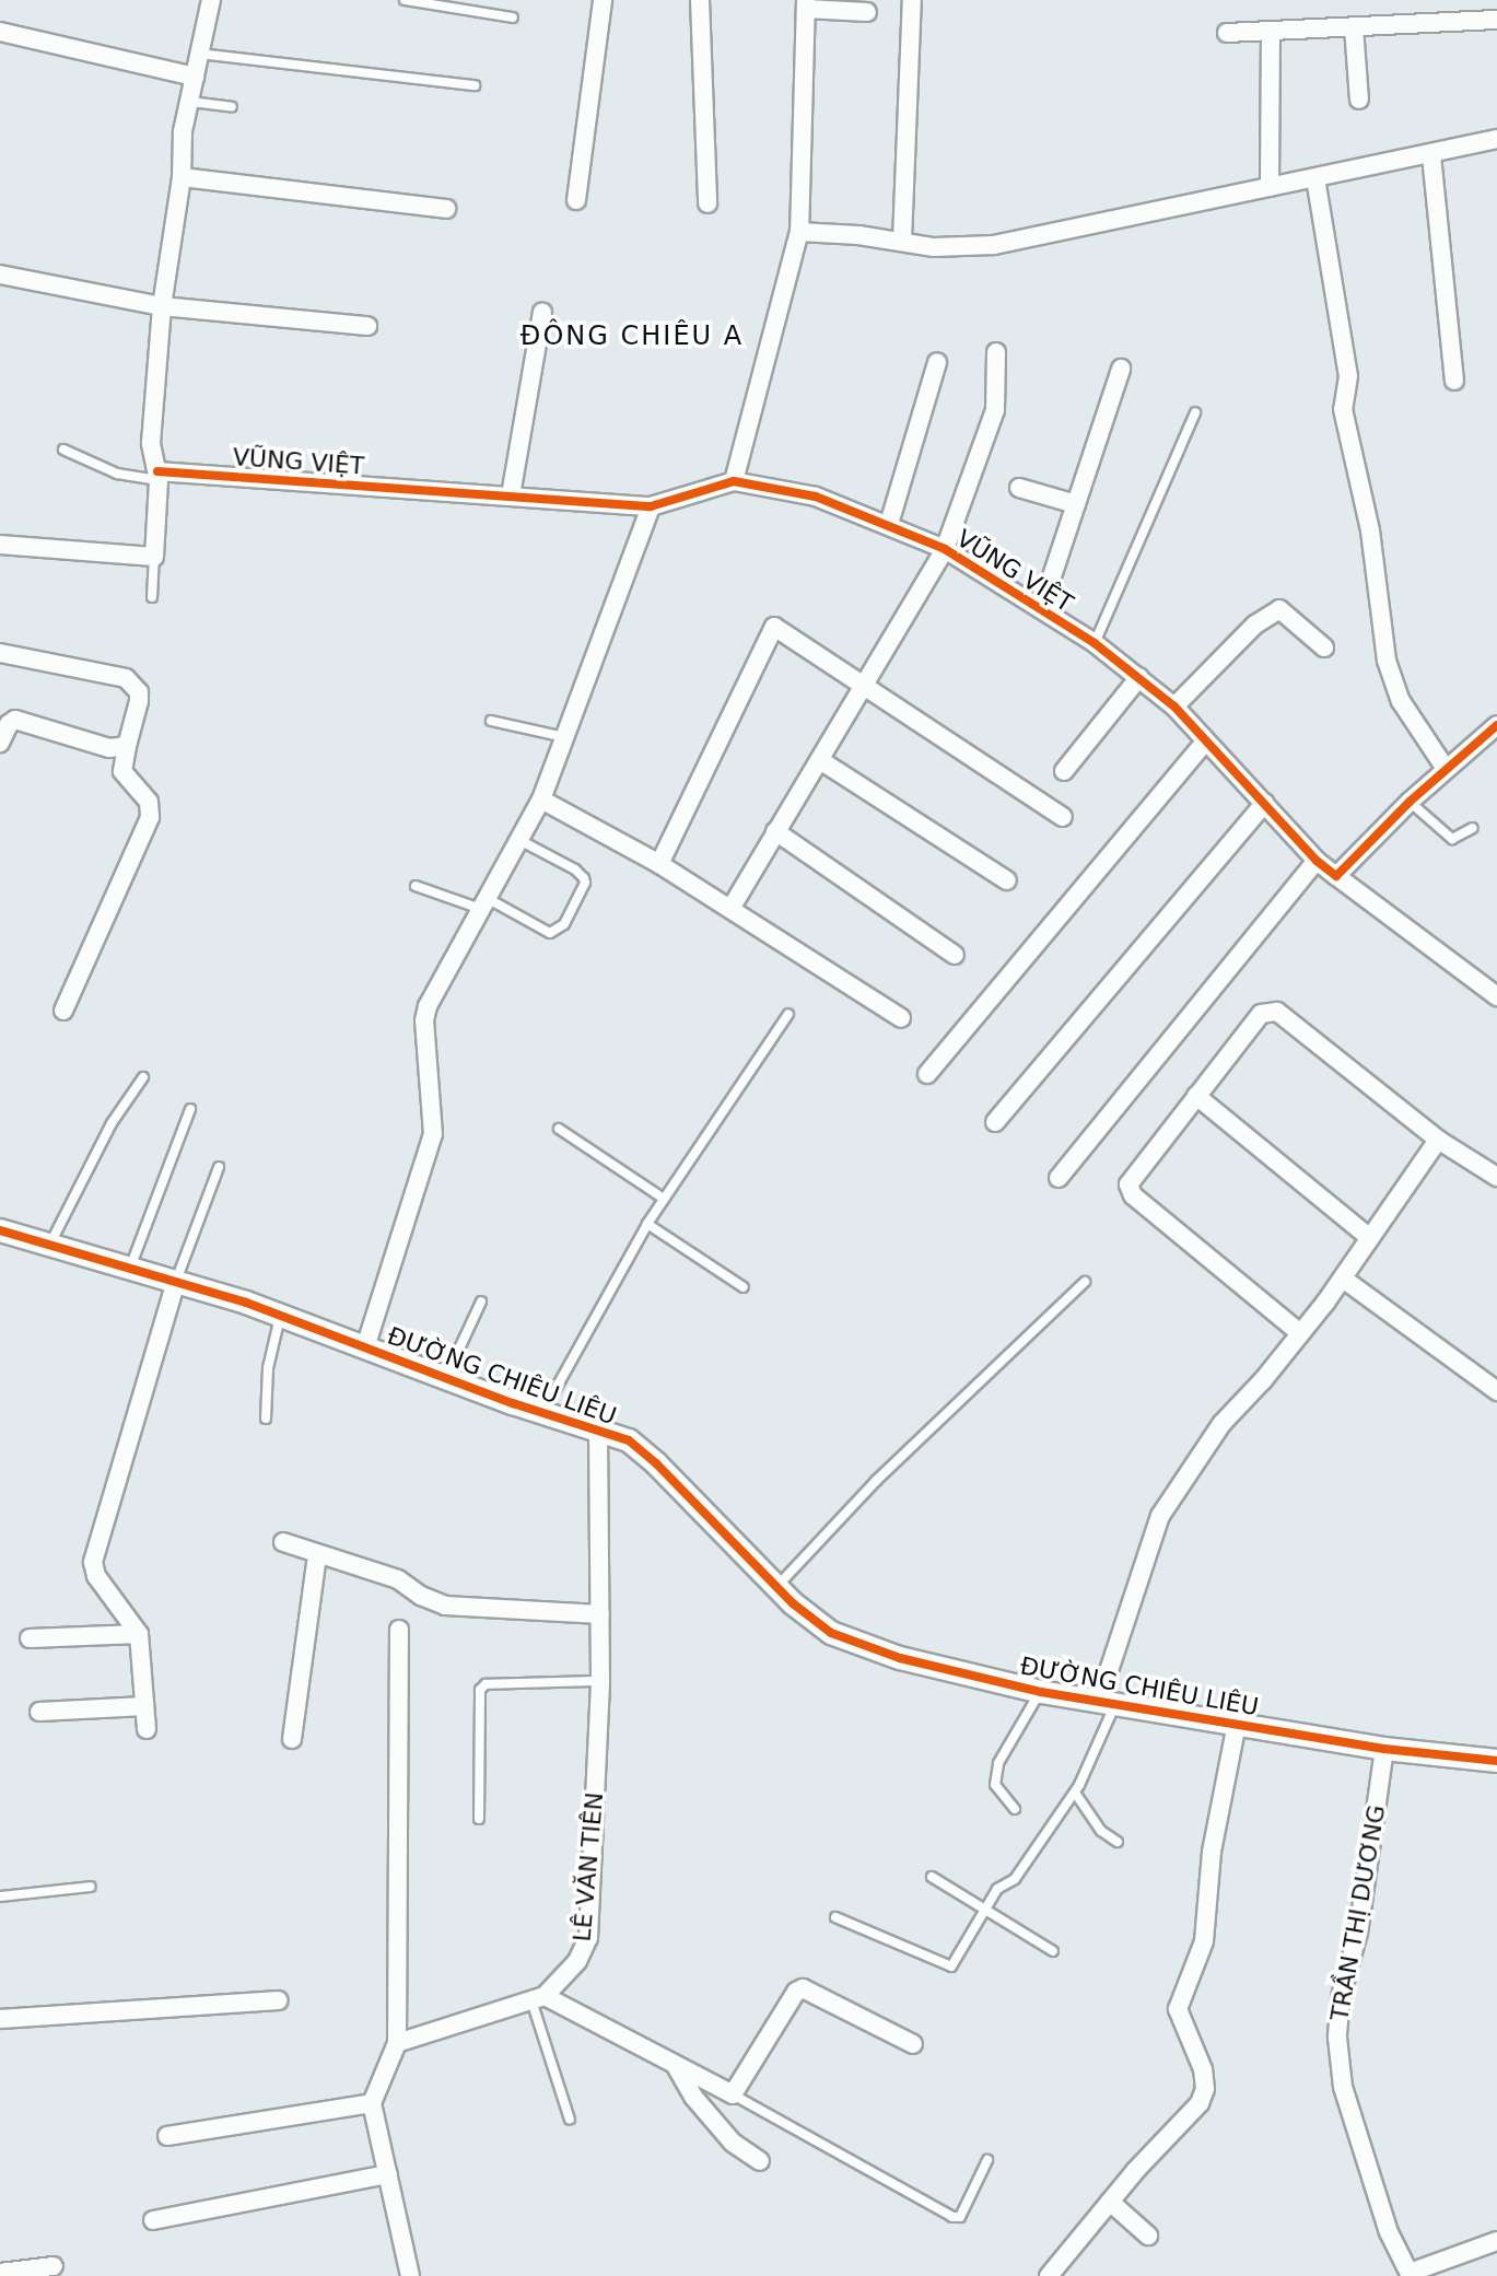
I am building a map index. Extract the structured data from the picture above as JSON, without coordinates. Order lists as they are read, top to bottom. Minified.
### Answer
{"streets":{"street":["VŨNG VIỆT","ĐƯỜNG CHIÊU LIÊU","LÊ VĂN TIÊN","TRẦN THỊ DƯƠNG"]},"crossings":[["ĐƯỜNG CHIÊU LIÊU","LÊ VĂN TIÊN"],["ĐƯỜNG CHIÊU LIÊU","TRẦN THỊ DƯƠNG"]],"districts":["ĐÔNG CHIÊU A"]}
